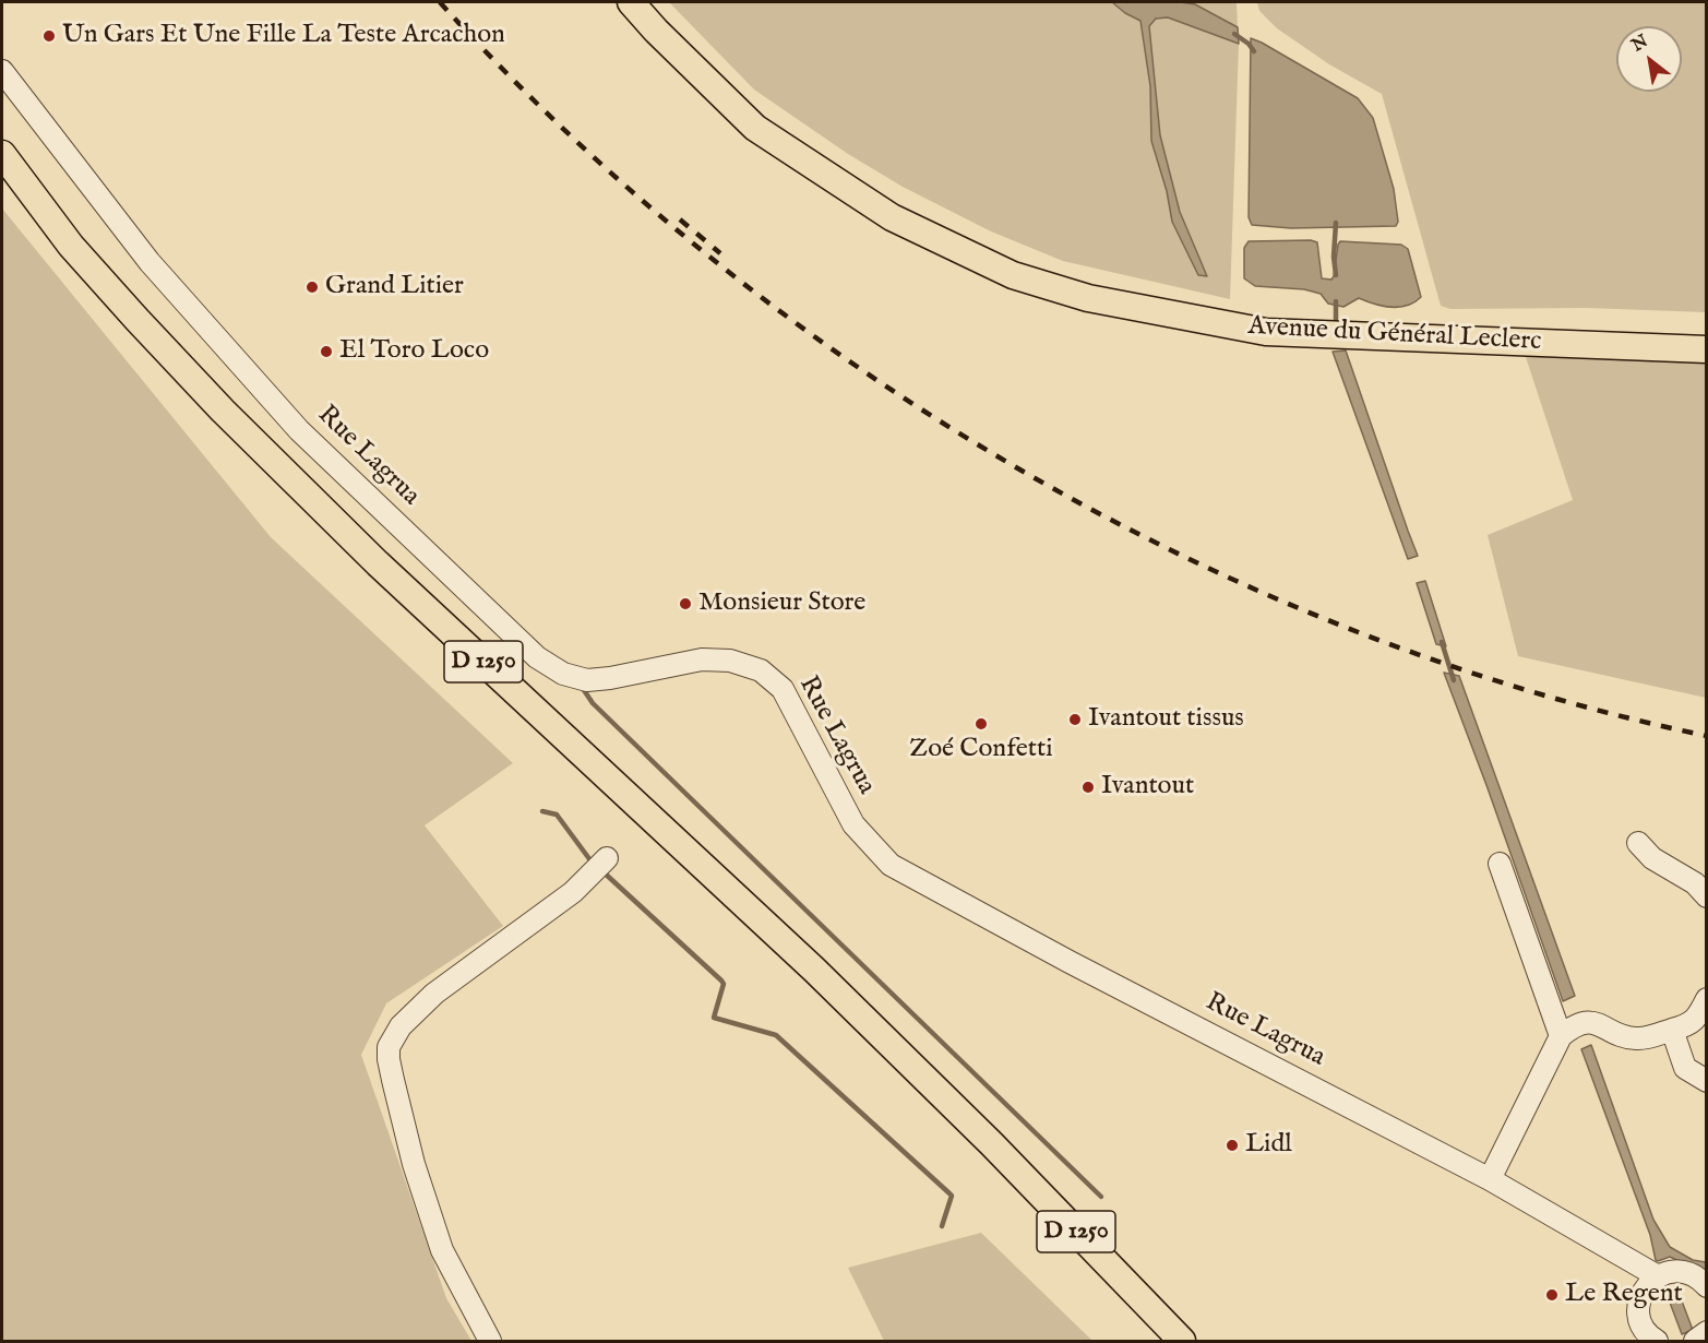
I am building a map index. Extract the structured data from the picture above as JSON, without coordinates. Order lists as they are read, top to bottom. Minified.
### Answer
{"streets":{"main road":["Avenue du Général Leclerc","D 1250"],"street":["Rue Lagrua"]},"places":["Un Gars Et Une Fille La Teste Arcachon","Grand Litier","El Toro Loco","Monsieur Store","Ivantout tissus","Zoé Confetti","Ivantout","Lidl","Le Regent"],"north":"top left"}
